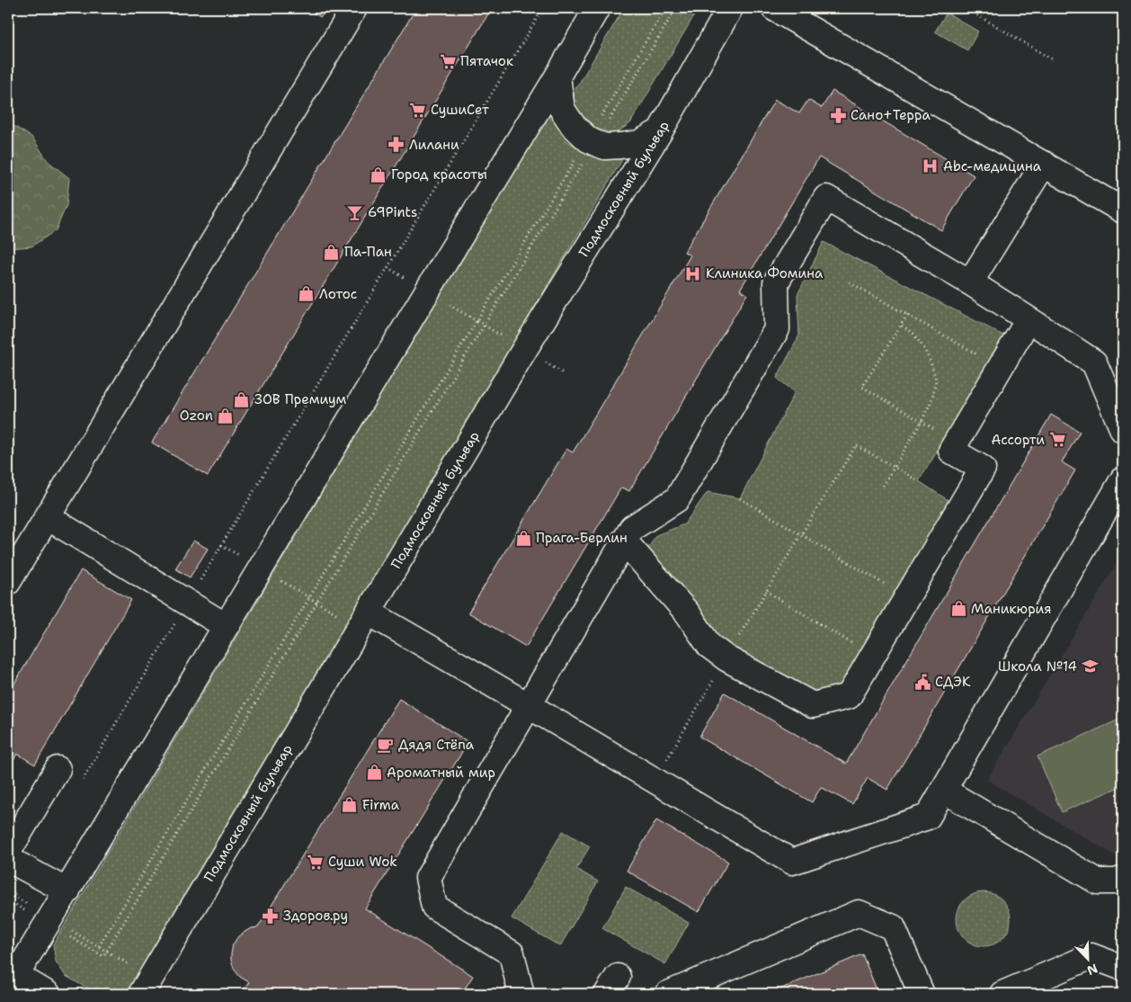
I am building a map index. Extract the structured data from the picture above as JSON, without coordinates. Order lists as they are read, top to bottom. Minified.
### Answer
{"streets":{"street":["Подмосковный бульвар"]},"places":{"supermarket":["Пятачок","СушиСет","Ассорти","Суши Wok"],"pharmacy":["Сано+Терра","Лилани","Здоров.ру"],"hospital":["Abc-медицина","Клиника Фомина"],"shop":["Город красоты","Па-Пан","Лотос","ЗОВ Премиум","Ozon","Прага-Берлин","Маникюрия","Ароматный мир","Firma"],"bar":["69Pints"],"school or university":["Школа №14"],"public building":["СДЭК"],"cafe":["Дядя Стёпа"]},"north":"bottom right"}
